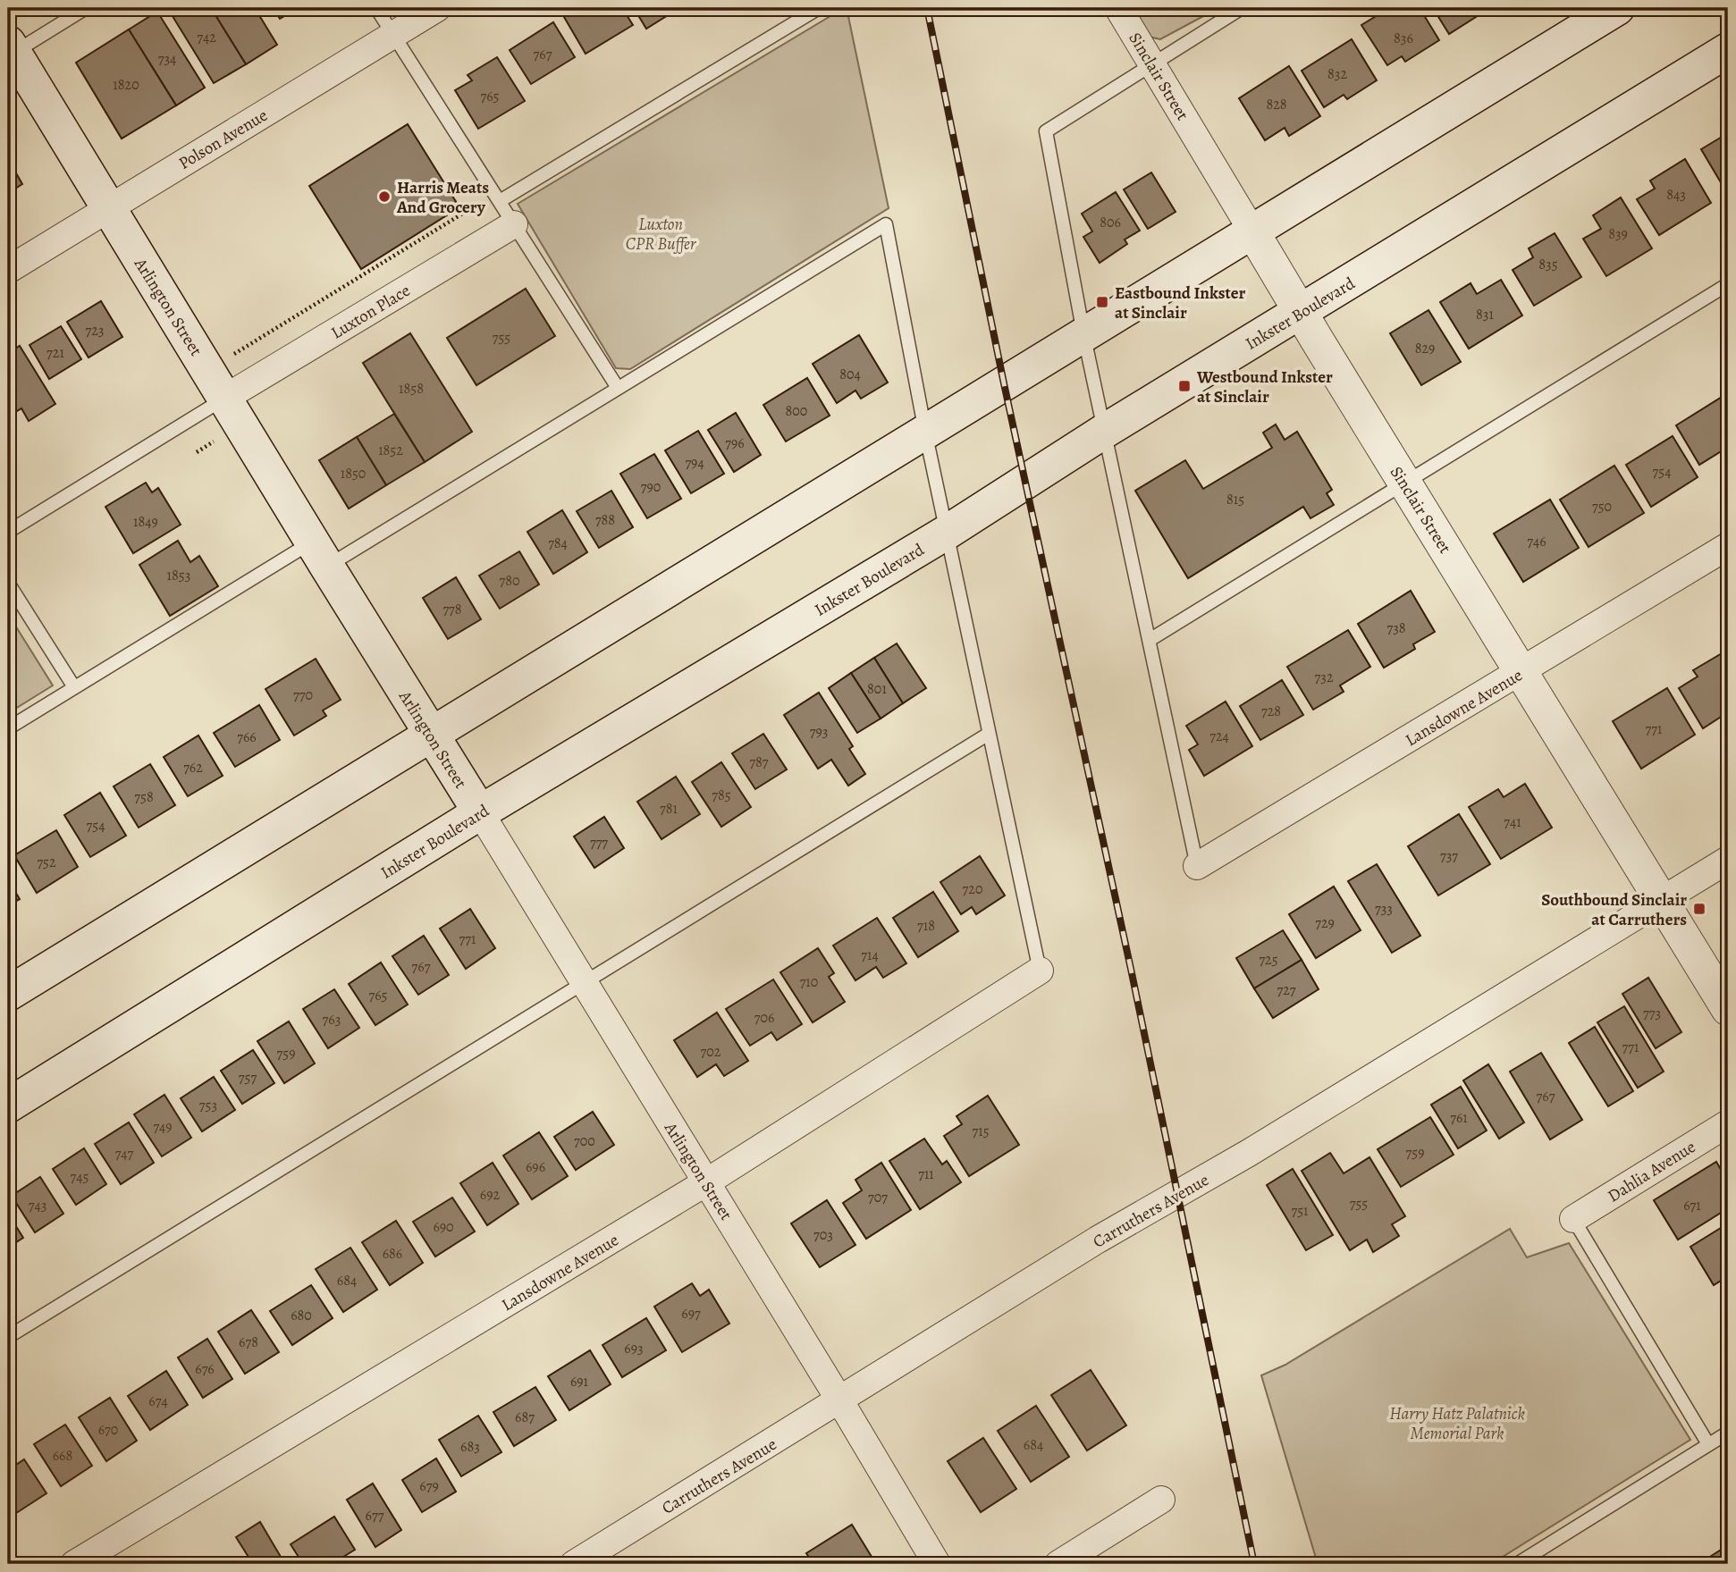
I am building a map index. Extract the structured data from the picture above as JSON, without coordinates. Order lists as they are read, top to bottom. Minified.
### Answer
{"streets":{"main road":["Arlington Street","Inkster Boulevard"],"street":["Sinclair Street","Polson Avenue","Luxton Place","Lansdowne Avenue","Dahlia Avenue","Carruthers Avenue"]},"crossings":[["Sinclair Street","Inkster Boulevard"],["Sinclair Street","Lansdowne Avenue"],["Sinclair Street","Carruthers Avenue"],["Polson Avenue","Arlington Street"],["Arlington Street","Luxton Place"],["Arlington Street","Inkster Boulevard"],["Arlington Street","Lansdowne Avenue"],["Arlington Street","Carruthers Avenue"]],"parks":["Luxton CPR Buffer","Harry Hatz Palatnick Memorial Park"],"places":{"other":["Harris Meats And Grocery"],"transit":["Eastbound Inkster at Sinclair","Westbound Inkster at Sinclair","Southbound Sinclair at Carruthers"]},"house_numbers":["742","836","767","734","832","1820","765","828","843","806","839","835","831","723","755","829","721","804","1858","800","796","1852","794","754","1850","790","815","750","788","1849","746","784","1853","780","778","738","732","801","770","728","771","793","724","766","787","762","785","758","781","741","754","777","737","752","720","733","729","718","771","714","725","767","710","727","765","773","706","763","771","702","759","757","767","753","761","749","715","700","759","747","696","711","745","692","707","755","743","671","751","690","703","686","684","697","680","678","693","676","691","674","687","670","684","683","668","679","677"]}
